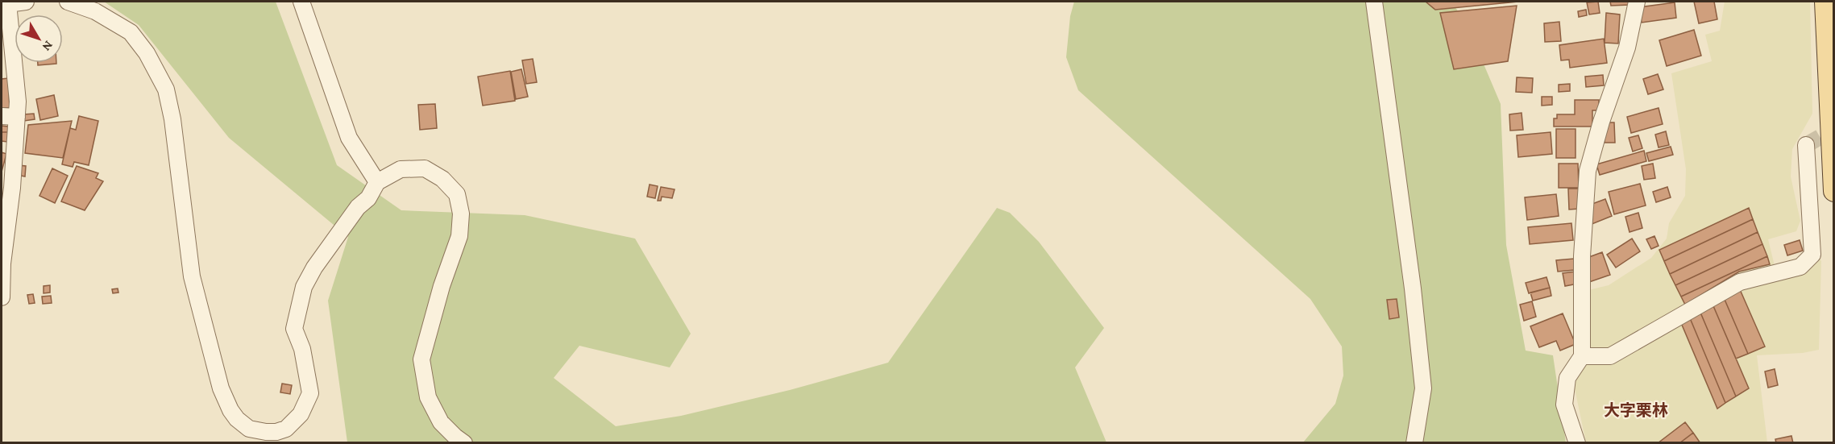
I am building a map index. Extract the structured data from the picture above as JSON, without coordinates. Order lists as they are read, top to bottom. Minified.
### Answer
{"districts":["大字栗林"],"north":"bottom right"}
